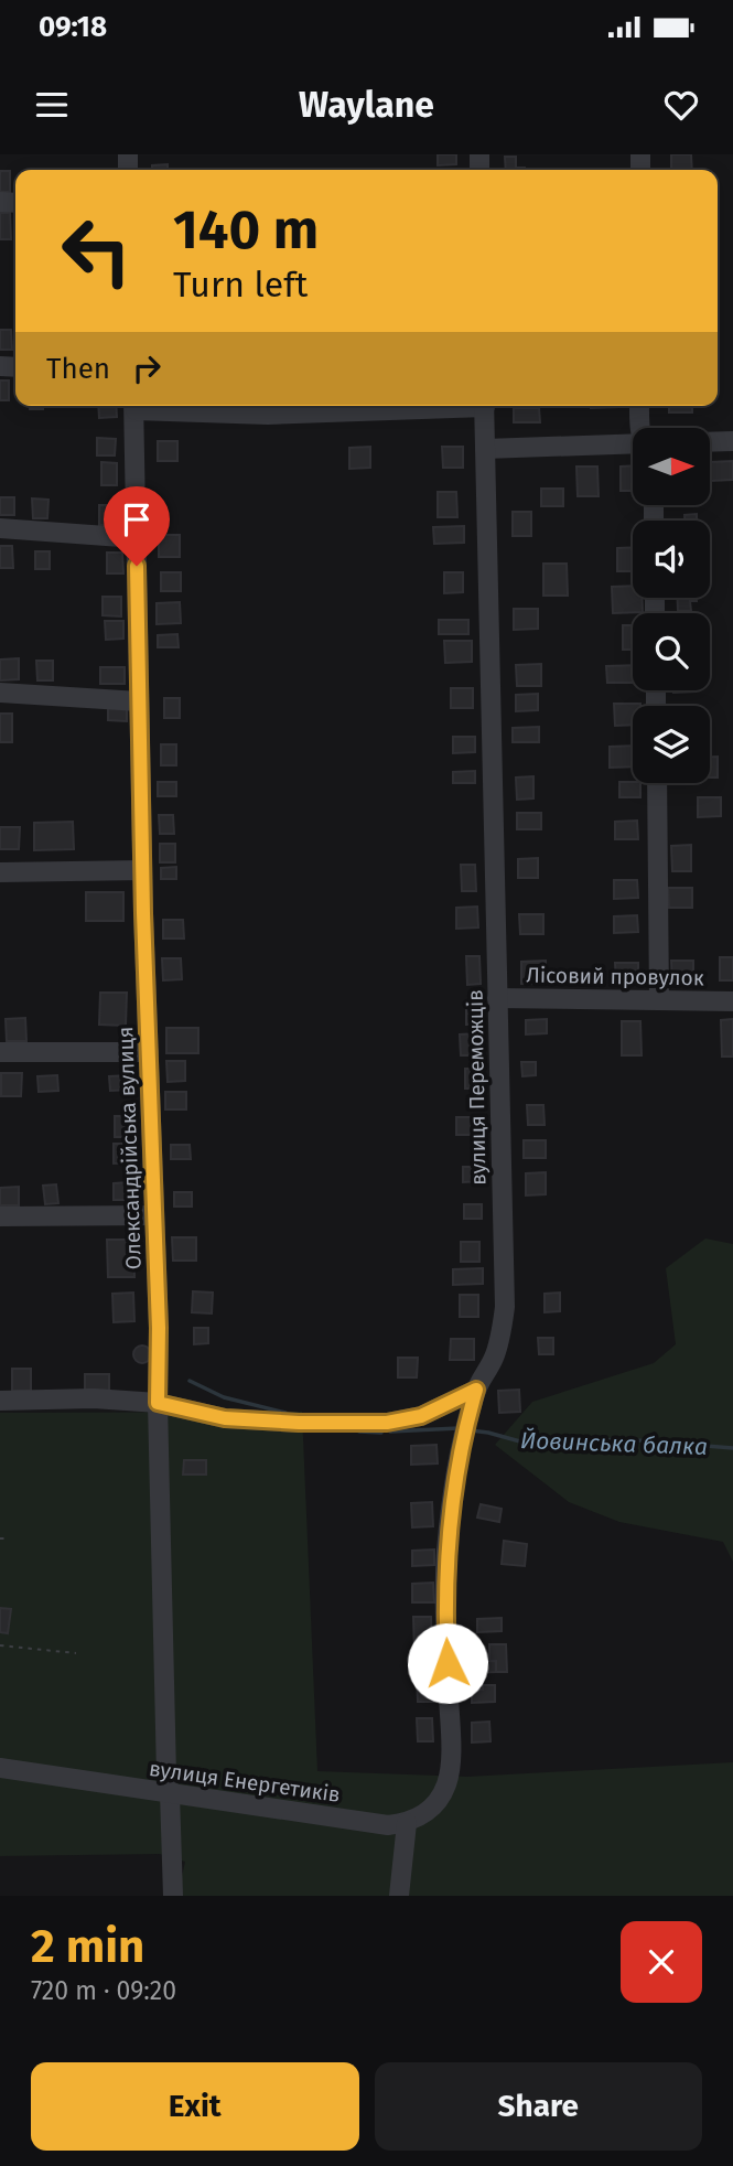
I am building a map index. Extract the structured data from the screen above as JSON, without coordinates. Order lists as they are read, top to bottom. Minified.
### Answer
{"streets":{"street":["Лісовий провулок","вулиця Переможців","Олександрійська вулиця","вулиця Енергетиків"]},"crossings":[["Лісовий провулок","вулиця Переможців"],["вулиця Переможців","вулиця Енергетиків"],["Олександрійська вулиця","вулиця Енергетиків"]],"water":["Йовинська балка"],"north":"right","page":{"status":"09:18","header":"Waylane","turn":["140 m","Turn left"],"then":"Then","heading":["2 min","720 m · 09:20"],"buttons":["Exit","Share"]}}
